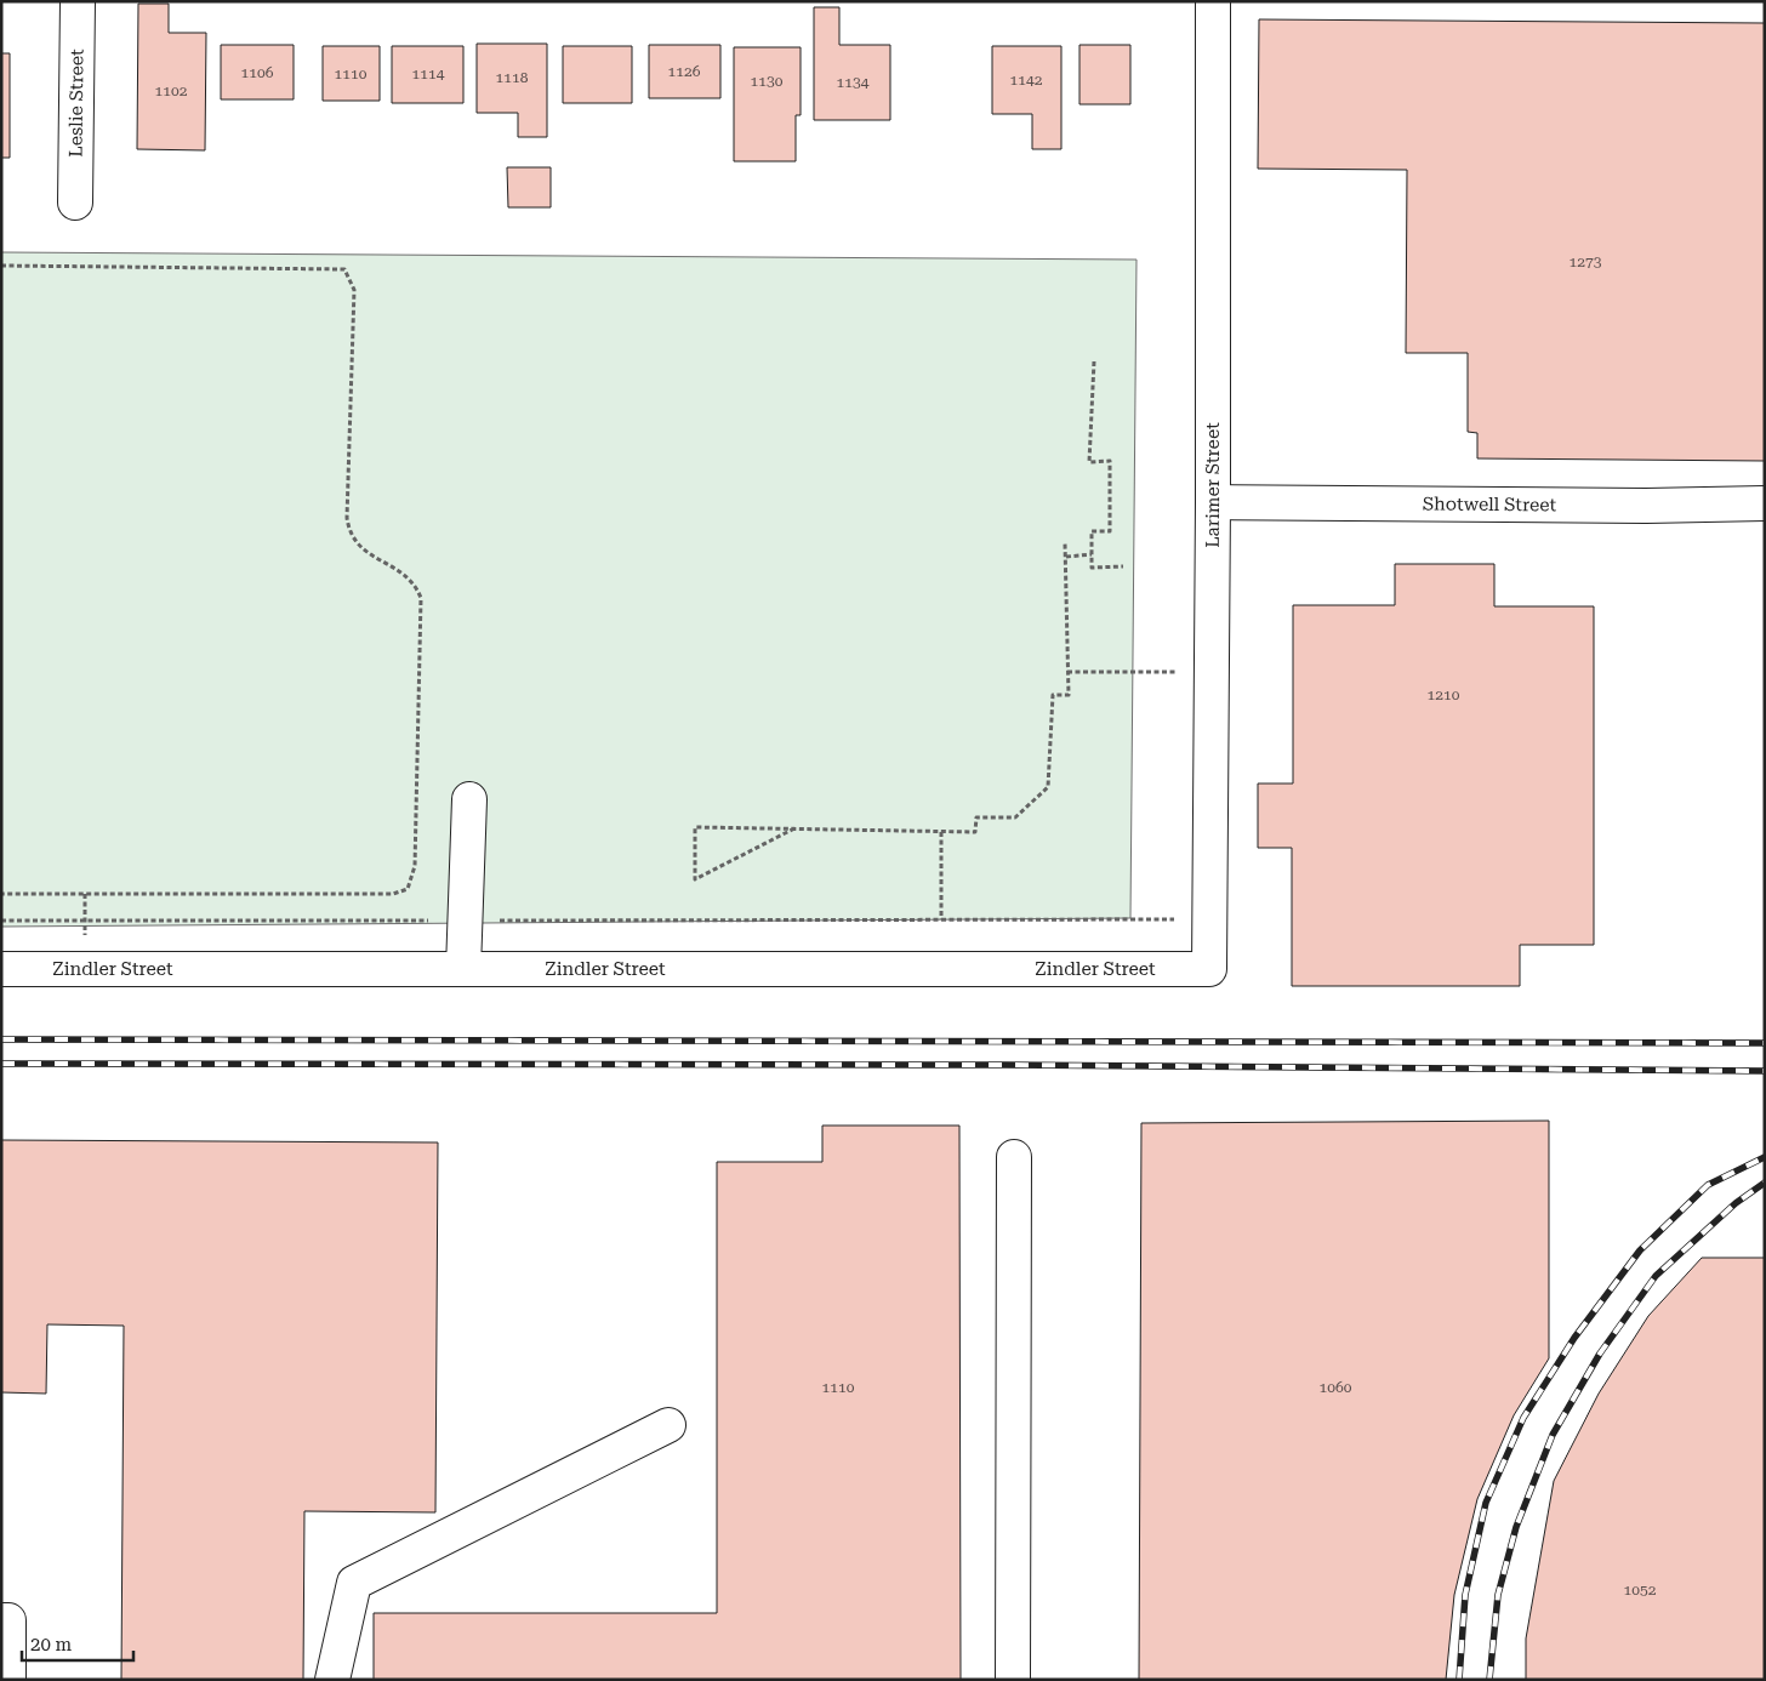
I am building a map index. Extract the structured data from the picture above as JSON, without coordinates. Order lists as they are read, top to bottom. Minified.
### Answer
{"streets":{"street":["Leslie Street","Larimer Street","Shotwell Street","Zindler Street"]},"crossings":[["Larimer Street","Shotwell Street"],["Larimer Street","Zindler Street"]],"house_numbers":["1126","1106","1110","1114","1118","1142","1130","1134","1102","1273","1210","1110","1060","1052"],"scale_bar":"20 m"}
